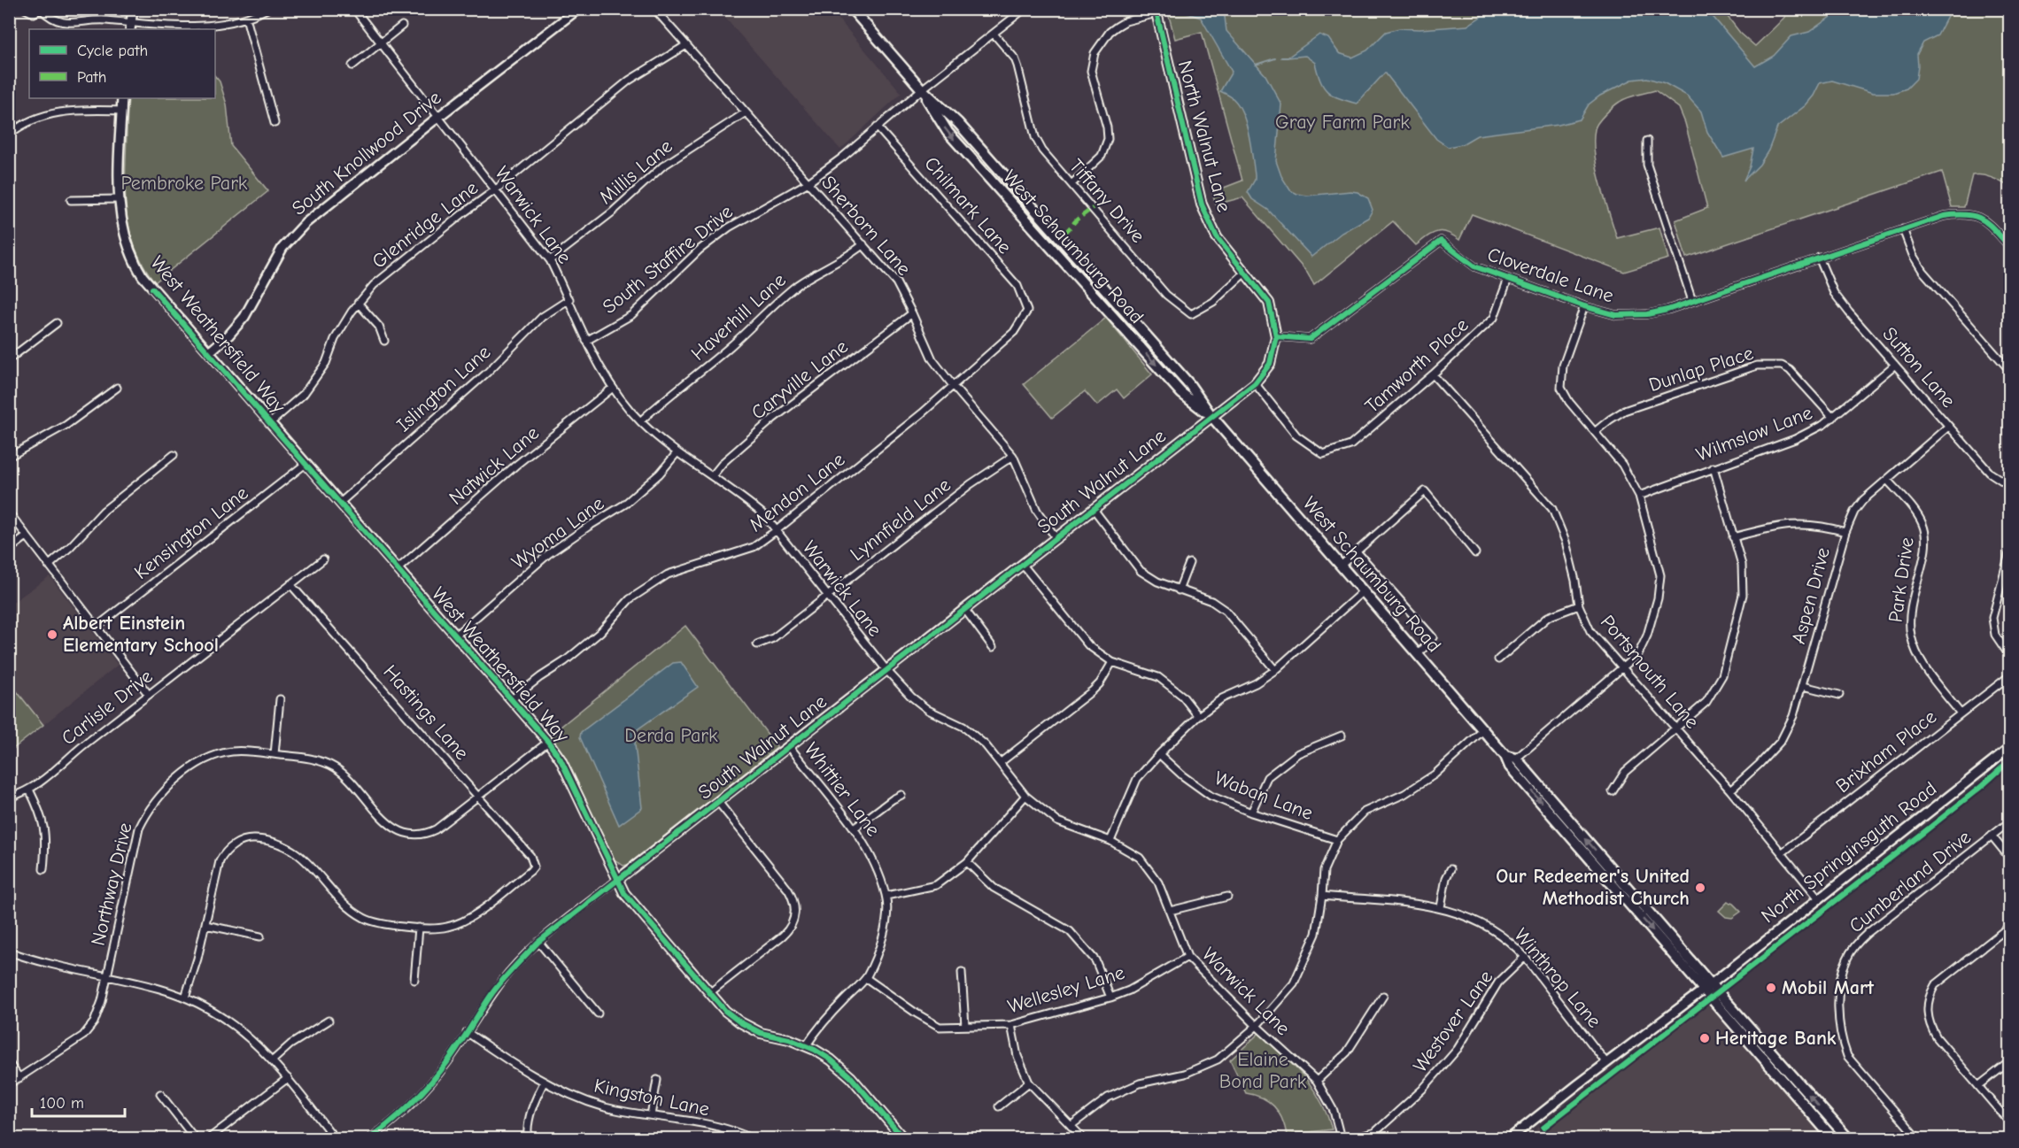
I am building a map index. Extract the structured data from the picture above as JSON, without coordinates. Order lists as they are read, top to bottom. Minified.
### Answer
{"streets":{"main road":["West Schaumburg Road"],"street":["North Walnut Lane","South Knollwood Drive","Millis Lane","Tiffany Drive","Chilmark Lane","Warwick Lane","Glenridge Lane","Sherborn Lane","South Staffire Drive","Cloverdale Lane","Haverhill Lane","West Weathersfield Way","Tamworth Place","Sutton Lane","Dunlap Place","Caryville Lane","Islington Lane","Wilmslow Lane","Natwick Lane","South Walnut Lane","Mendon Lane","Lynnfield Lane","Kensington Lane","Wyoma Lane","Park Drive","Aspen Drive","Portsmouth Lane","Carlisle Drive","Hastings Lane","Brixham Place","Whittier Lane","Waban Lane","North Springinsguth Road","Cumberland Drive","Northway Drive","Winthrop Lane","Wellesley Lane","Westover Lane","Kingston Lane"]},"crossings":[["North Walnut Lane","Tiffany Drive"],["North Walnut Lane","West Schaumburg Road"],["North Walnut Lane","Cloverdale Lane"],["North Walnut Lane","Tamworth Place"],["North Walnut Lane","South Walnut Lane"],["South Knollwood Drive","Warwick Lane"],["South Knollwood Drive","West Weathersfield Way"],["Millis Lane","Warwick Lane"],["Millis Lane","Sherborn Lane"],["Tiffany Drive","South Staffire Drive"],["Chilmark Lane","South Staffire Drive"],["Chilmark Lane","Mendon Lane"],["Warwick Lane","Glenridge Lane"],["Warwick Lane","South Staffire Drive"],["Warwick Lane","Haverhill Lane"],["Warwick Lane","Caryville Lane"],["Warwick Lane","Islington Lane"],["Warwick Lane","Natwick Lane"],["Warwick Lane","South Walnut Lane"],["Warwick Lane","Mendon Lane"],["Warwick Lane","Lynnfield Lane"],["Warwick Lane","Wyoma Lane"],["Warwick Lane","Wellesley Lane"],["Glenridge Lane","Sherborn Lane"],["Glenridge Lane","West Weathersfield Way"],["Sherborn Lane","South Staffire Drive"],["Sherborn Lane","Haverhill Lane"],["Sherborn Lane","Caryville Lane"],["Sherborn Lane","South Walnut Lane"],["Sherborn Lane","Mendon Lane"],["Sherborn Lane","Lynnfield Lane"],["West Schaumburg Road","South Staffire Drive"],["West Schaumburg Road","South Walnut Lane"],["West Schaumburg Road","North Springinsguth Road"],["Cloverdale Lane","Tamworth Place"],["Cloverdale Lane","Sutton Lane"],["West Weathersfield Way","Islington Lane"],["West Weathersfield Way","Natwick Lane"],["West Weathersfield Way","South Walnut Lane"],["West Weathersfield Way","Mendon Lane"],["West Weathersfield Way","Kensington Lane"],["West Weathersfield Way","Wyoma Lane"],["West Weathersfield Way","Whittier Lane"],["West Weathersfield Way","Northway Drive"],["Tamworth Place","Portsmouth Lane"],["Sutton Lane","Wilmslow Lane"],["Sutton Lane","Aspen Drive"],["Dunlap Place","Wilmslow Lane"],["South Walnut Lane","Whittier Lane"],["South Walnut Lane","Kingston Lane"],["Park Drive","Aspen Drive"],["Park Drive","Brixham Place"],["Aspen Drive","Portsmouth Lane"],["Portsmouth Lane","Brixham Place"],["Portsmouth Lane","North Springinsguth Road"],["Carlisle Drive","Hastings Lane"],["Hastings Lane","Northway Drive"],["Whittier Lane","Wellesley Lane"],["North Springinsguth Road","Winthrop Lane"],["Winthrop Lane","Westover Lane"]],"parks":["Gray Farm Park","Pembroke Park","Derda Park","Elaine Bond Park"],"places":["Albert Einstein Elementary School","Our Redeemer's United Methodist Church","Mobil Mart","Heritage Bank"],"legend":["Cycle path","Path"],"scale_bar":"100 m"}
